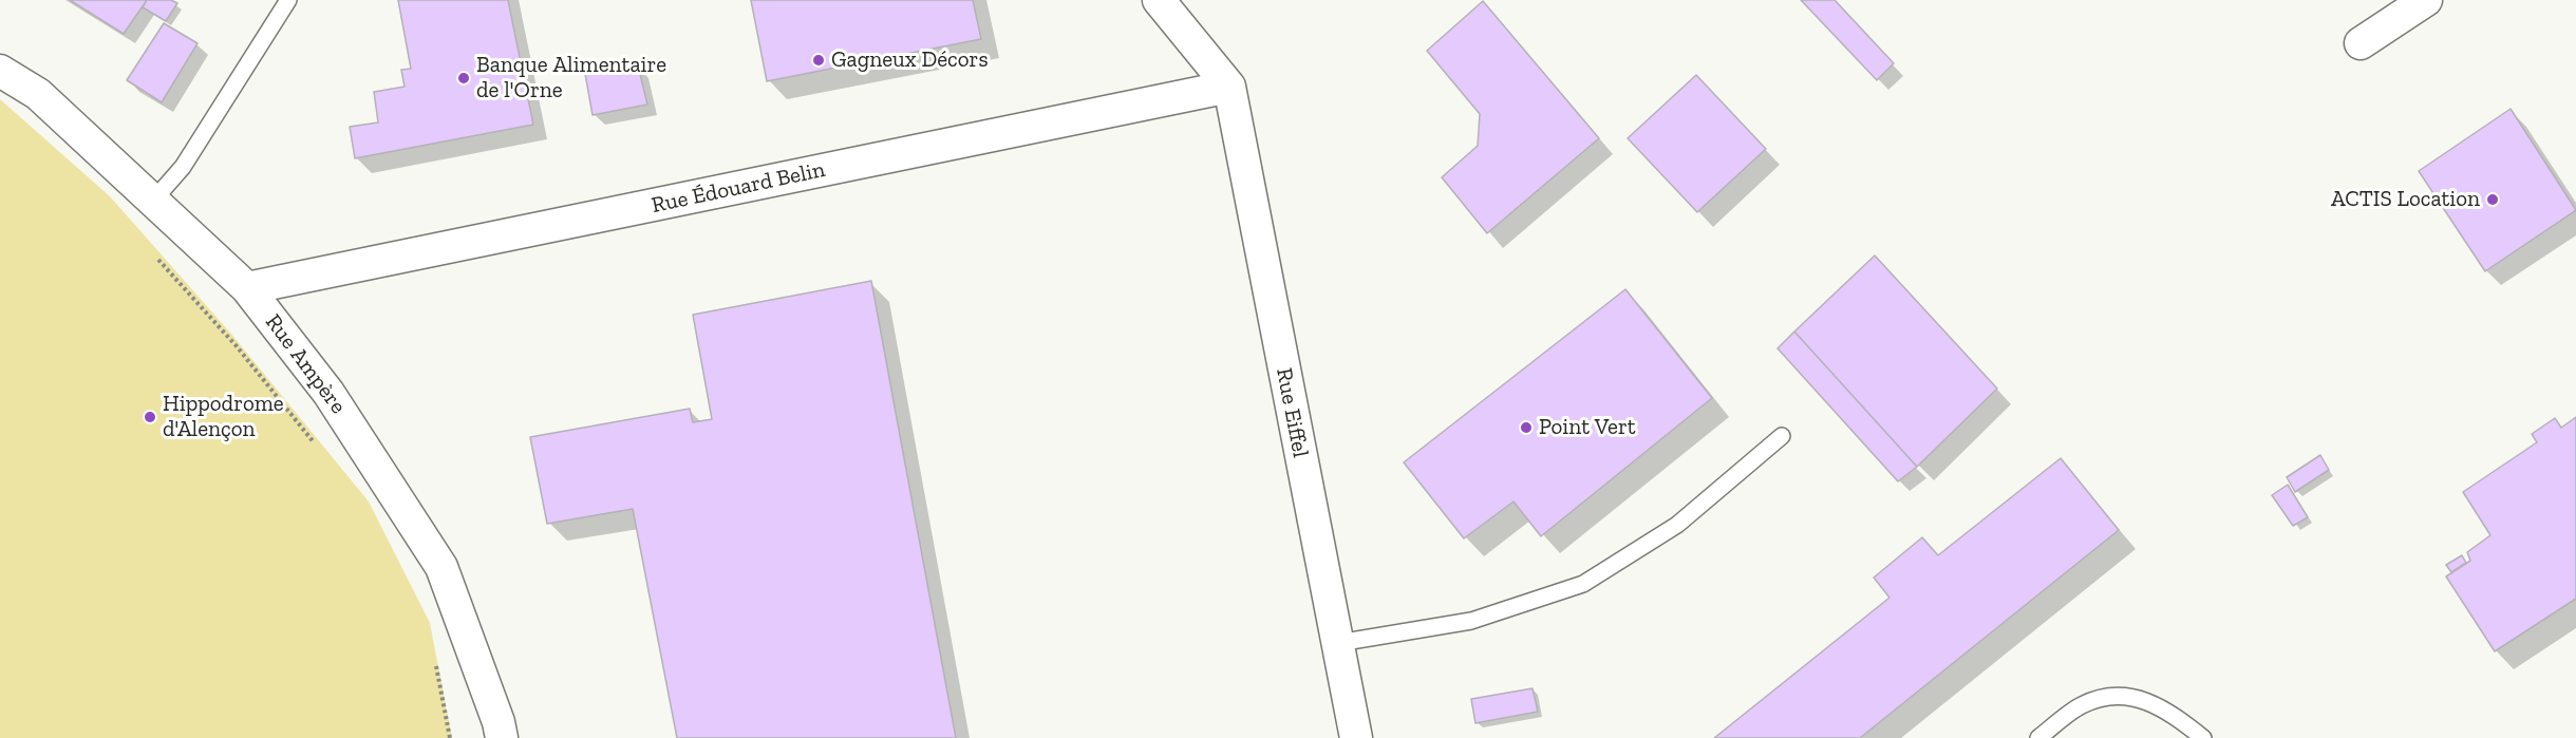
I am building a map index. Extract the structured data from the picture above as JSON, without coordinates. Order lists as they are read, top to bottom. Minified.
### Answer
{"streets":{"street":["Rue Édouard Belin","Rue Ampère","Rue Eiffel"]},"crossings":[["Rue Édouard Belin","Rue Ampère"],["Rue Édouard Belin","Rue Eiffel"]],"places":["Gagneux Décors","Banque Alimentaire de l'Orne","ACTIS Location","Hippodrome d'Alençon","Point Vert"]}
